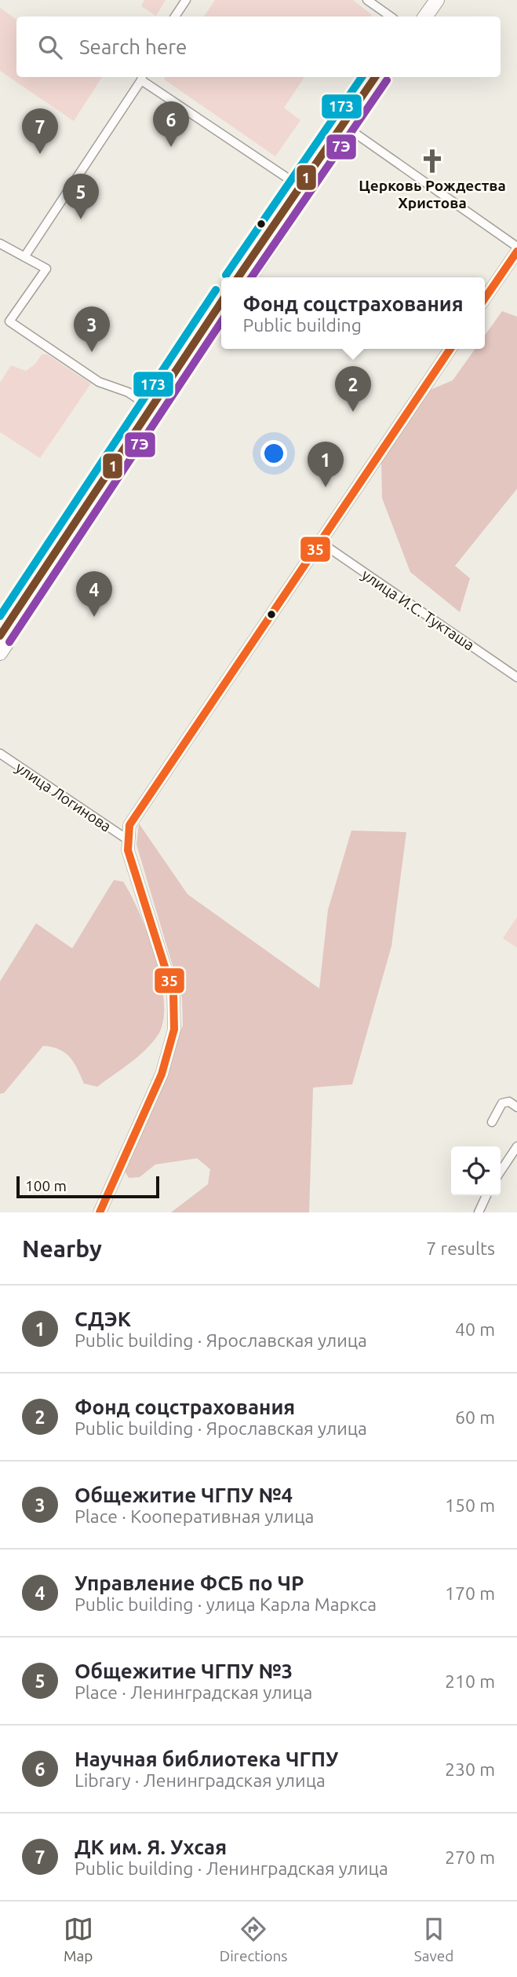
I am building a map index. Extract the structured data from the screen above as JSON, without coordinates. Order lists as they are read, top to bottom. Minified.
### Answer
{"streets":{"street":["улица И.С. Тукташа","улица Логинова"]},"places":{"church":["Церковь Рождества Христова"]},"lines":["transit line 1","transit line 173","transit line 7Э","transit line 35"],"scale_bar":"100 m","page":{"search":"Search here","pins":["6","7","5","3","2","1","4"],"popup":["Фонд соцстрахования","Public building"],"scale":"100 m","heading":["Nearby","7 results"],"list":[{"mark":"1","name":"СДЭК","note":"Public building · Ярославская улица","value":"40 m"},{"mark":"2","name":"Фонд соцстрахования","note":"Public building · Ярославская улица","value":"60 m"},{"mark":"3","name":"Общежитие ЧГПУ №4","note":"Place · Кооперативная улица","value":"150 m"},{"mark":"4","name":"Управление ФСБ по ЧР","note":"Public building · улица Карла Маркса","value":"170 m"},{"mark":"5","name":"Общежитие ЧГПУ №3","note":"Place · Ленинградская улица","value":"210 m"},{"mark":"6","name":"Научная библиотека ЧГПУ","note":"Library · Ленинградская улица","value":"230 m"},{"mark":"7","name":"ДК им. Я. Ухсая","note":"Public building · Ленинградская улица","value":"270 m"}],"nav":["Map","Directions","Saved"]}}
